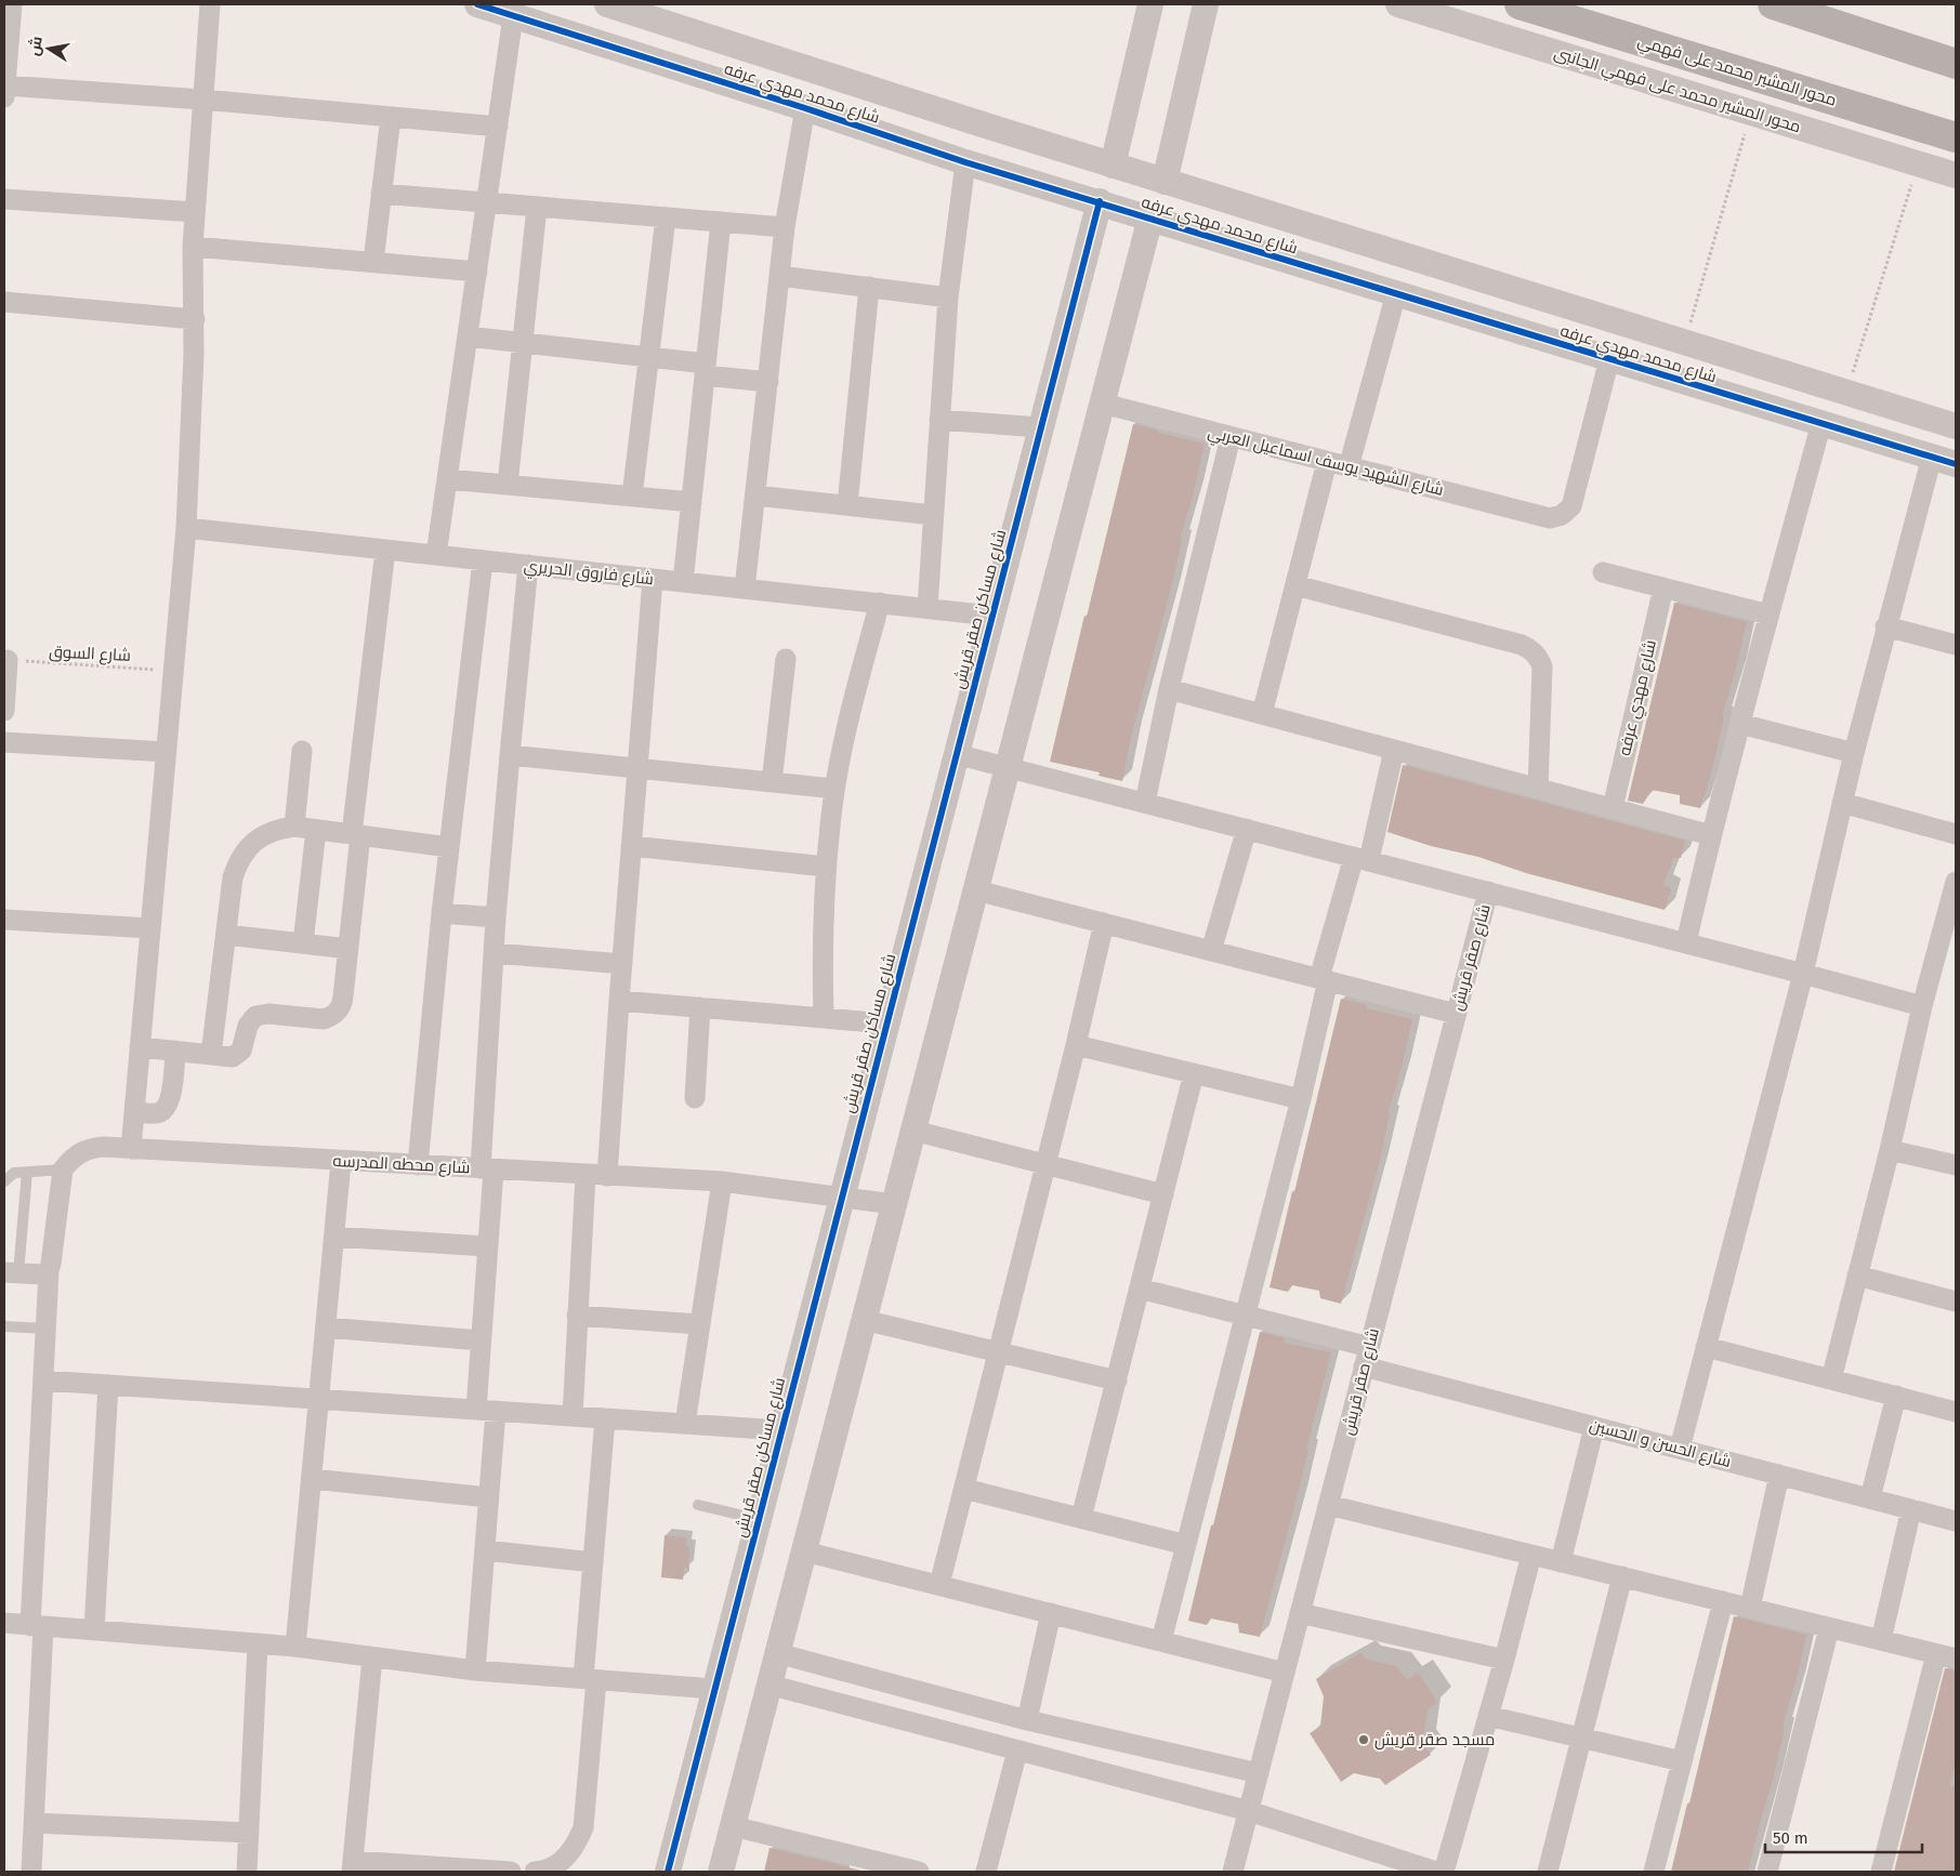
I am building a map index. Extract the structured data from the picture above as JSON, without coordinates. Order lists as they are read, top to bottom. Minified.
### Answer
{"streets":{"main road":["محور المشير محمد على فهمي"],"street":["محور المشير محمد على فهمي الجانبى","شارع محمد مهدي عرفه","شارع الشهيد يوسف اسماعيل العربي","شارع فاروق الحريري","شارع مساكن صقر قريش","شارع مهدي عرفه","شارع صقر قريش","شارع محطه المدرسه","شارع الحسن و الحسين"],"path":["شارع السوق"]},"crossings":[["شارع محمد مهدي عرفه","شارع الشهيد يوسف اسماعيل العربي"],["شارع محمد مهدي عرفه","شارع مساكن صقر قريش"],["شارع فاروق الحريري","شارع مساكن صقر قريش"],["شارع مساكن صقر قريش","شارع محطه المدرسه"],["شارع صقر قريش","شارع الحسن و الحسين"]],"places":["مسجد صقر قريش"],"scale_bar":"50 m","north":"left"}
